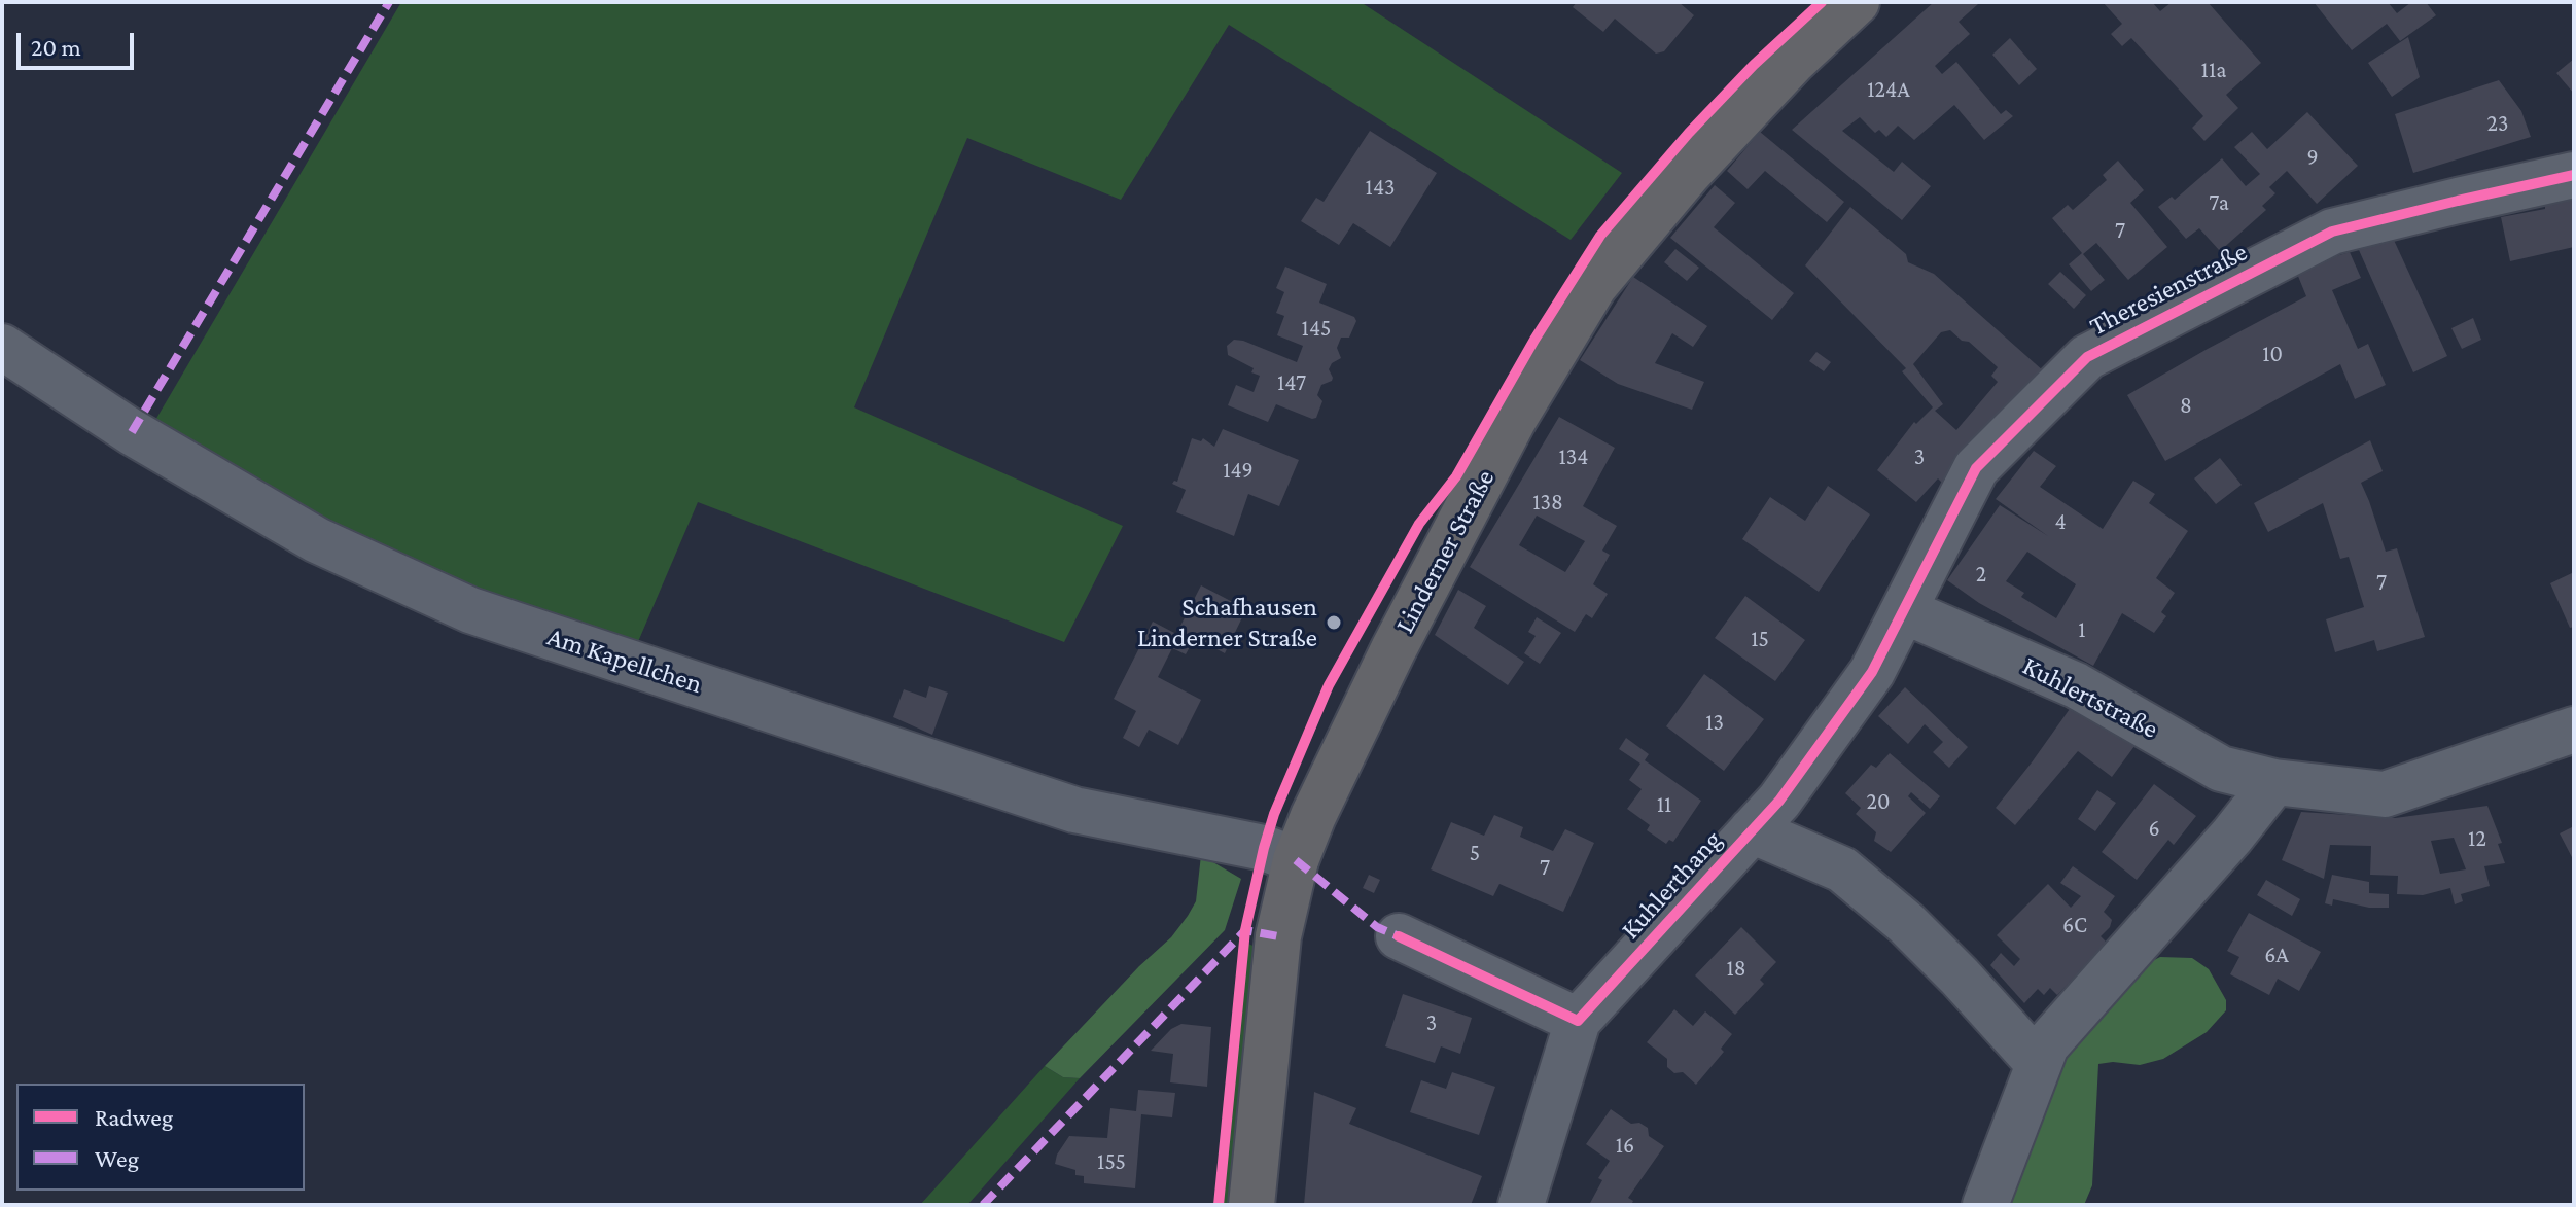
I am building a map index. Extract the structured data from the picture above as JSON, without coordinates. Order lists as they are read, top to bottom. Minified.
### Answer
{"streets":{"main road":["Linderner Straße"],"street":["Theresienstraße","Am Kapellchen","Kuhlertstraße","Kuhlerthang"]},"crossings":[["Theresienstraße","Kuhlertstraße"],["Theresienstraße","Kuhlerthang"],["Linderner Straße","Am Kapellchen"],["Kuhlertstraße","Kuhlerthang"]],"places":["Schafhausen Linderner Straße"],"house_numbers":["11a","124A","23","9","143","7a","7","145","10","147","8","134","3","149","138","4","2","7","1","15","13","20","11","6","12","5","7","6C","6A","18","3","16","155"],"legend":["Radweg","Weg"],"scale_bar":"20 m"}
